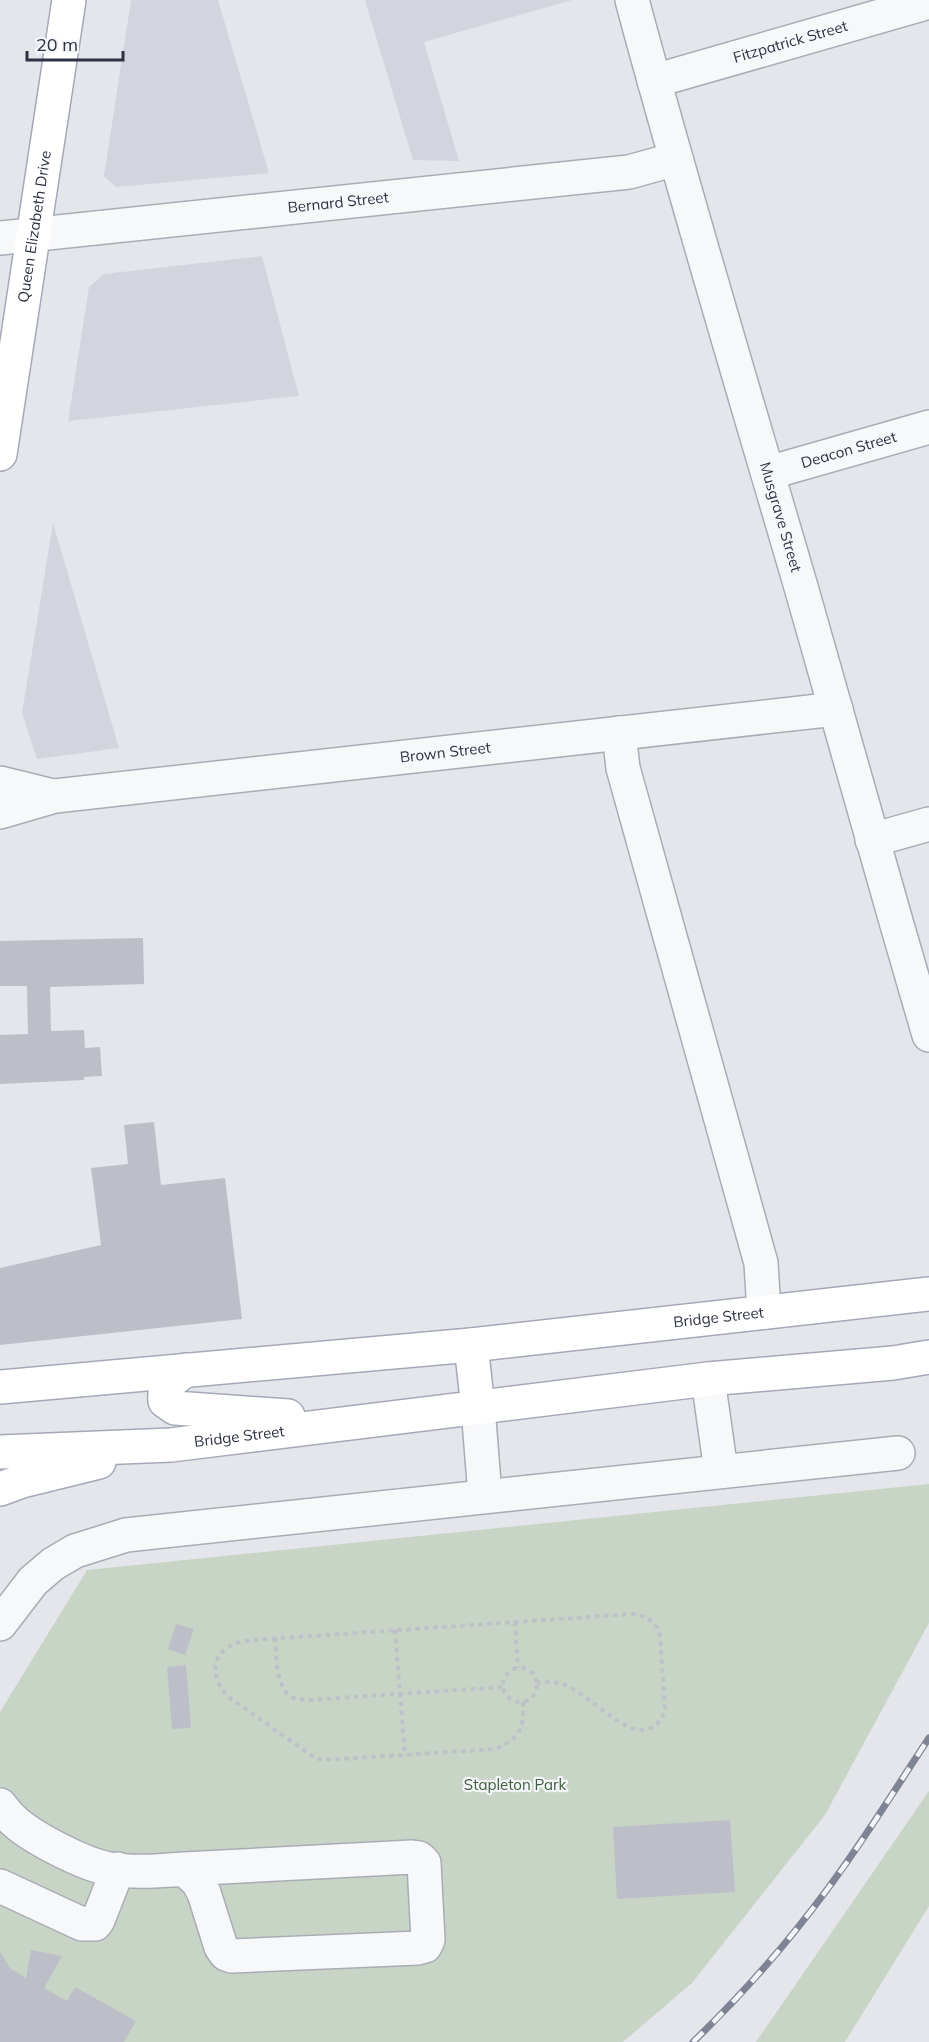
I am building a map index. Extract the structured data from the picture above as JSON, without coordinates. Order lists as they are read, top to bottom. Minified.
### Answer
{"streets":{"main road":["Queen Elizabeth Drive","Bridge Street"],"street":["Fitzpatrick Street","Bernard Street","Deacon Street","Musgrave Street","Brown Street"]},"crossings":[["Fitzpatrick Street","Musgrave Street"],["Bernard Street","Queen Elizabeth Drive"],["Bernard Street","Musgrave Street"],["Deacon Street","Musgrave Street"],["Musgrave Street","Brown Street"]],"parks":["Stapleton Park"],"scale_bar":"20 m"}
